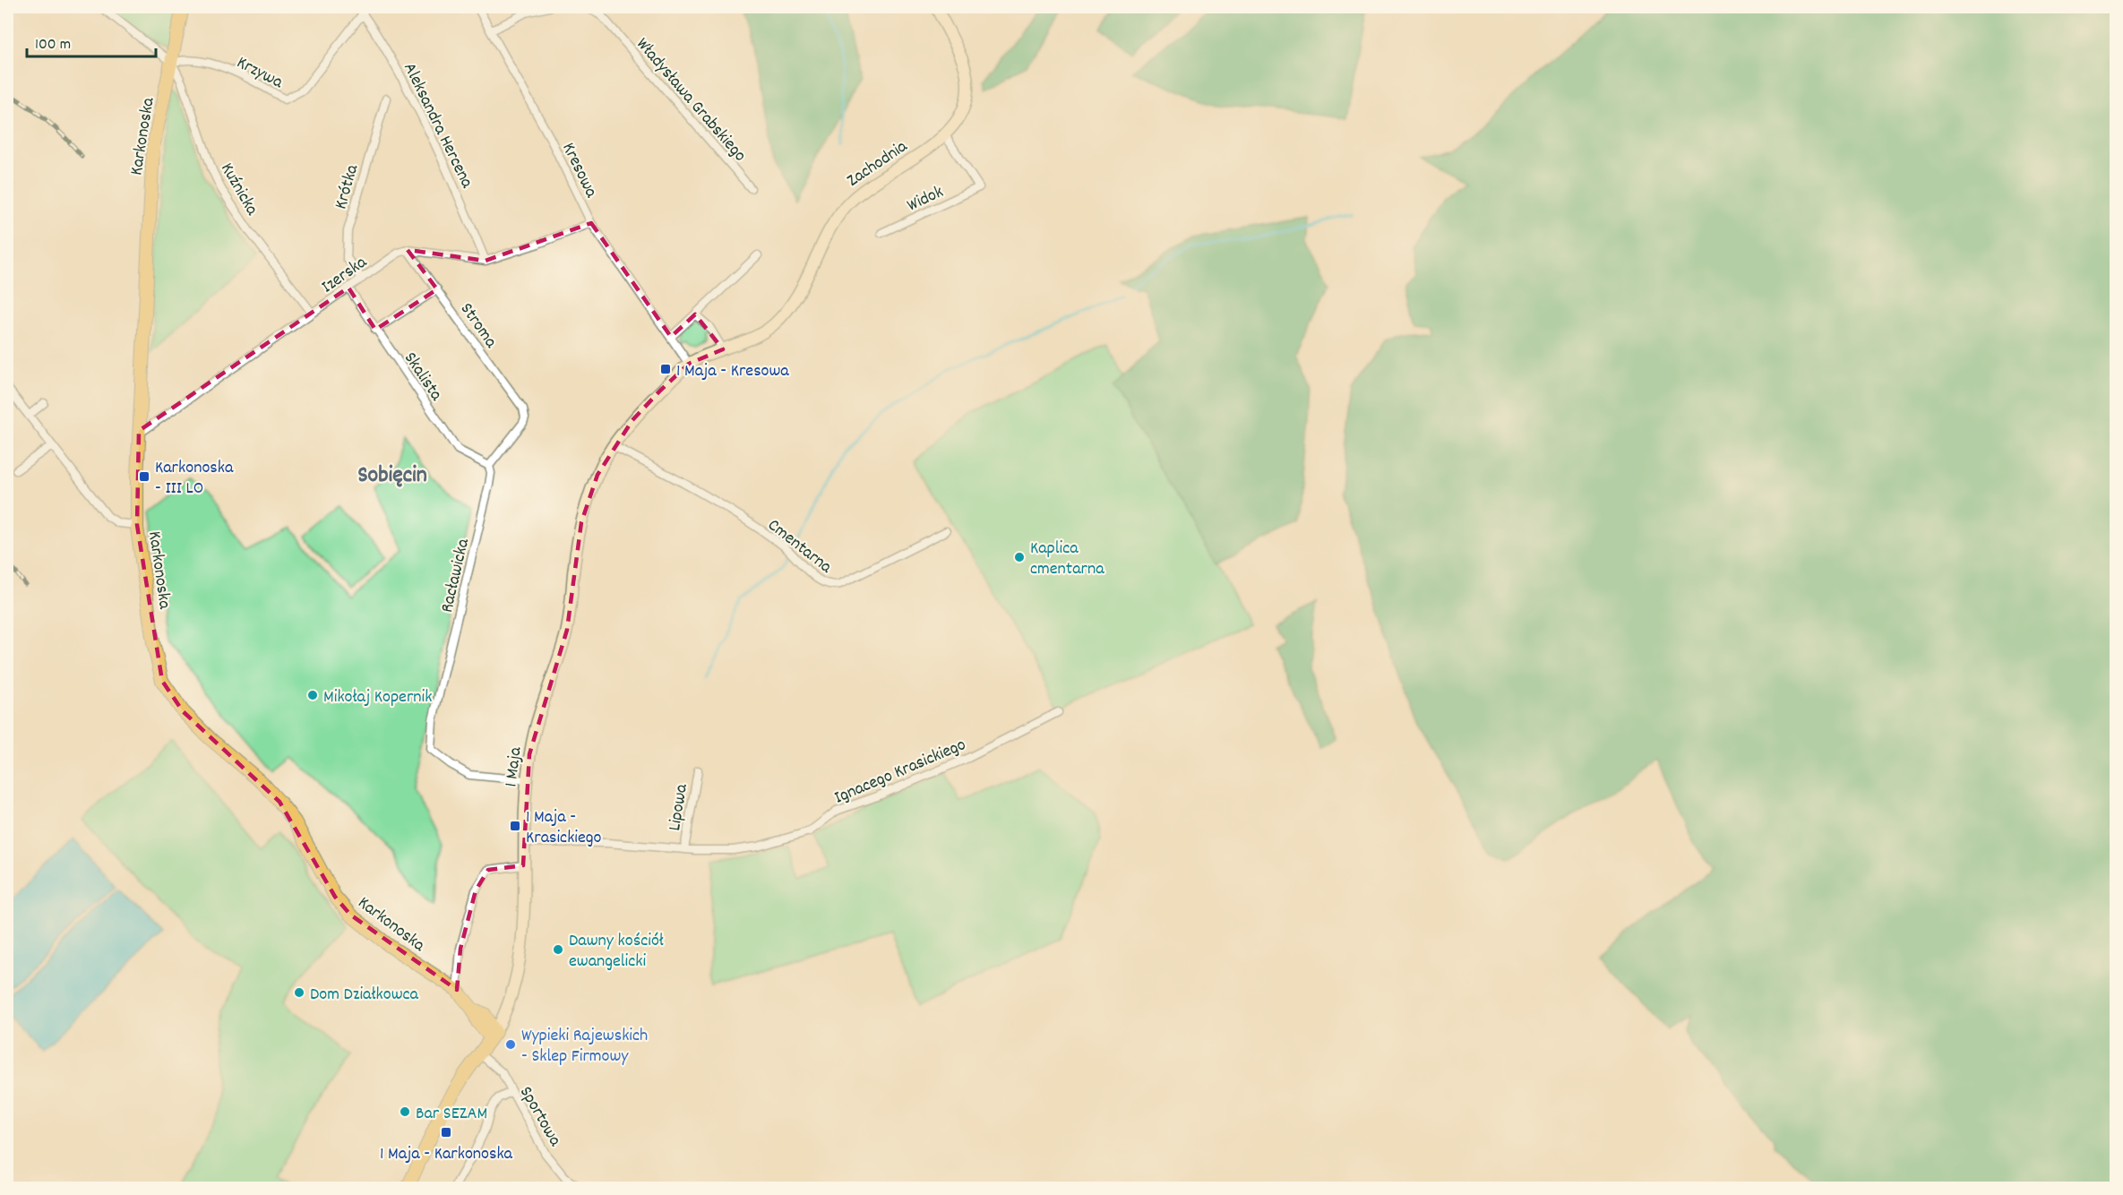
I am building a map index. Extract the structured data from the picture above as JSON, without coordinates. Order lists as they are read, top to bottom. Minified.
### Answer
{"streets":{"main road":["Karkonoska","1 Maja"],"street":["Krzywa","Władysława Grabskiego","Aleksandra Hercena","Zachodnia","Kresowa","Krótka","Kuźnicka","Widok","Izerska","Stroma","Skalista","Cmentarna","Racławicka","Ignacego Krasickiego","Lipowa","Sportowa"]},"crossings":[["Krzywa","Aleksandra Hercena"],["Krzywa","Karkonoska"],["Krzywa","Kuźnicka"],["Karkonoska","Kuźnicka"],["Karkonoska","Izerska"],["Karkonoska","1 Maja"],["Zachodnia","Kresowa"],["Zachodnia","Widok"],["Zachodnia","1 Maja"],["Kresowa","1 Maja"],["Krótka","Izerska"],["Kuźnicka","Izerska"],["Izerska","Stroma"],["Izerska","Skalista"],["Stroma","Skalista"],["Stroma","Racławicka"],["Skalista","Racławicka"],["Cmentarna","1 Maja"],["Racławicka","1 Maja"],["1 Maja","Ignacego Krasickiego"],["1 Maja","Sportowa"],["Ignacego Krasickiego","Lipowa"]],"districts":["Sobięcin"],"places":{"transit":["1 Maja - Kresowa","Karkonoska - III LO","1 Maja - Krasickiego","1 Maja - Karkonoska"],"other":["Kaplica cmentarna","Mikołaj Kopernik","Dawny kościół ewangelicki","Dom Działkowca","Wypieki Rajewskich - Sklep Firmowy","Bar SEZAM"]},"scale_bar":"100 m"}
